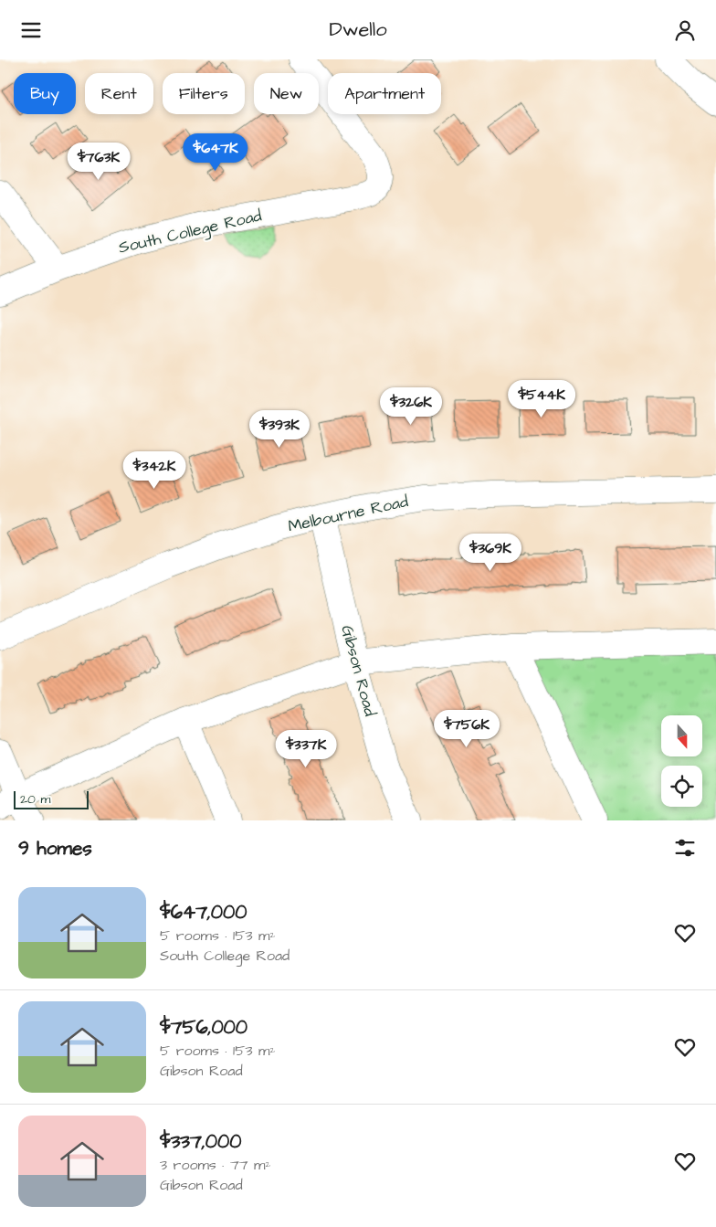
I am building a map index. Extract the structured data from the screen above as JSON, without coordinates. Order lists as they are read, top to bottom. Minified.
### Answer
{"streets":{"street":["South College Road","Melbourne Road","Gibson Road"]},"crossings":[["Melbourne Road","Gibson Road"]],"scale_bar":"20 m","north":"bottom","page":{"header":"Dwello","chip":["Buy","Rent","Filters","New","Apartment"],"price":["$647K","$763K","$544K","$326K","$393K","$342K","$369K","$756K","$337K"],"scale":"20 m","heading":"9 homes","list":[{"name":"$647,000","note":"5 rooms · 153 m² · South College Road"},{"name":"$756,000","note":"5 rooms · 153 m² · Gibson Road"},{"name":"$337,000","note":"3 rooms · 77 m² · Gibson Road"}]}}
